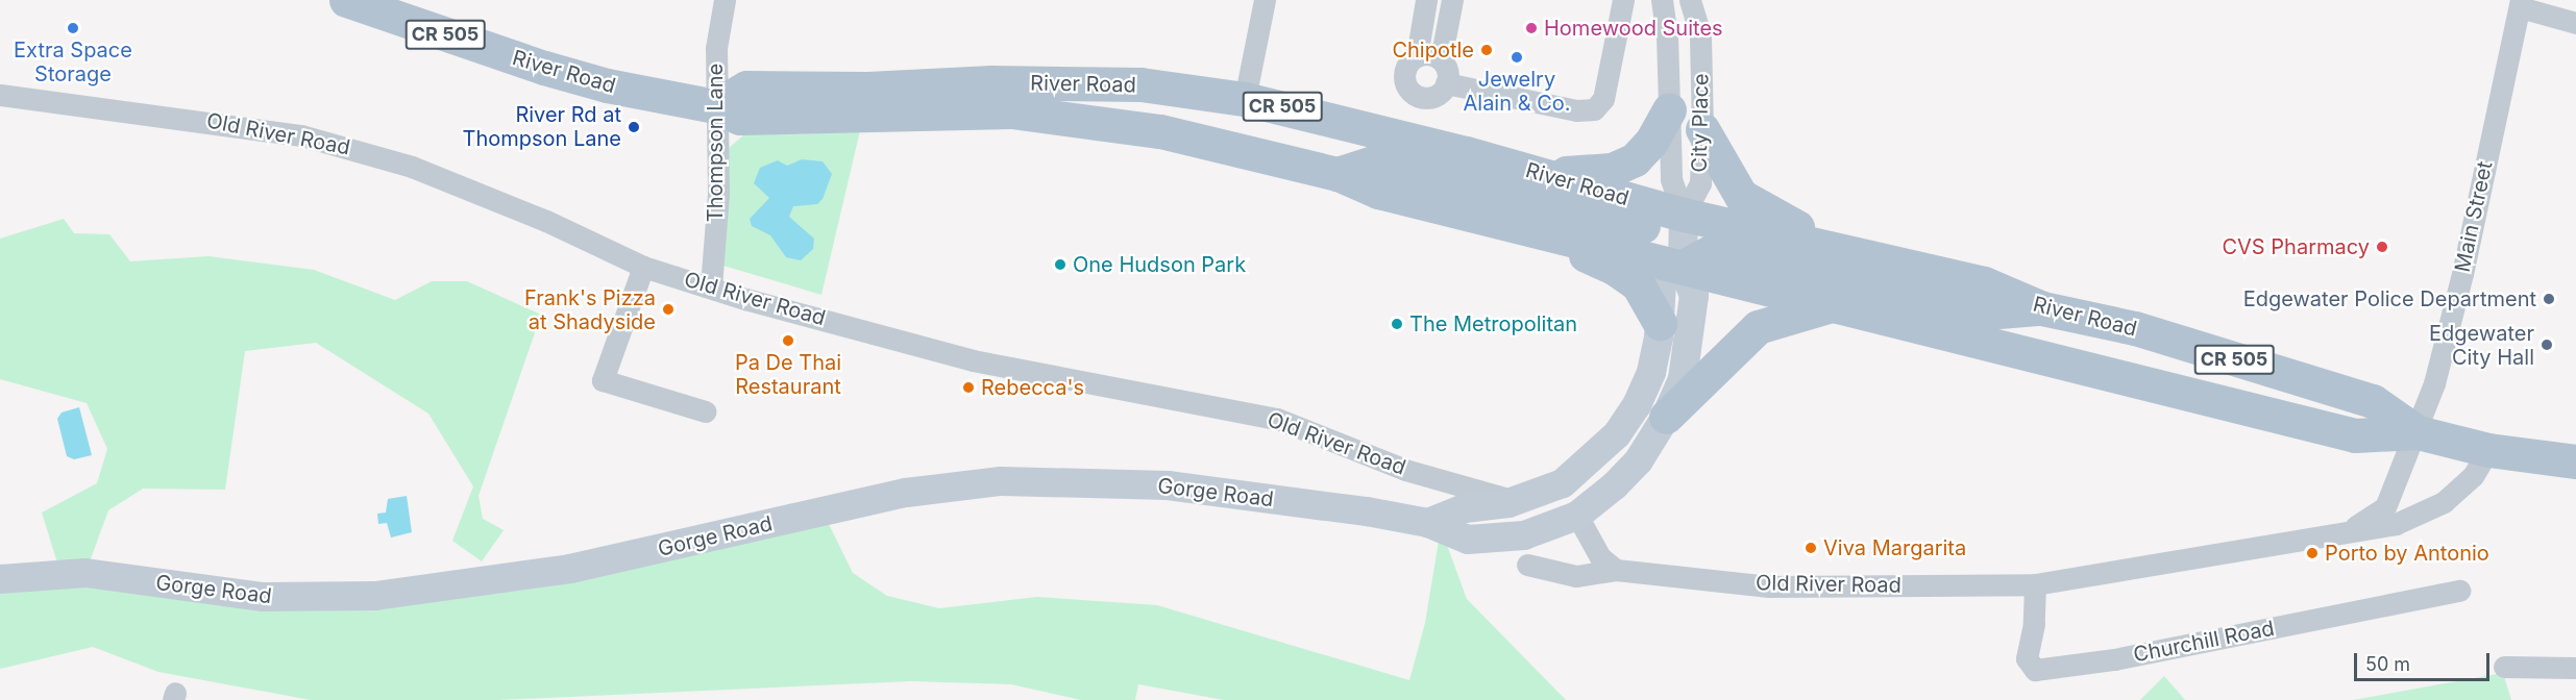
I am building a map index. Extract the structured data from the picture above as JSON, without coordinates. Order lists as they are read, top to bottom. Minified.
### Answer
{"streets":{"main road":["CR 505","River Road","Gorge Road"],"street":["City Place","Old River Road","Thompson Lane","Main Street","Churchill Road"]},"crossings":[["River Road","City Place"],["River Road","Thompson Lane"],["River Road","Main Street"],["River Road","Gorge Road"],["City Place","Gorge Road"],["Old River Road","Thompson Lane"],["Old River Road","Churchill Road"]],"places":["Extra Space Storage","Homewood Suites","Chipotle","Jewelry Alain & Co.","River Rd at Thompson Lane","CVS Pharmacy","One Hudson Park","Edgewater Police Department","Frank's Pizza at Shadyside","The Metropolitan","Pa De Thai Restaurant","Edgewater City Hall","Rebecca's","Viva Margarita","Porto by Antonio"],"scale_bar":"50 m"}
